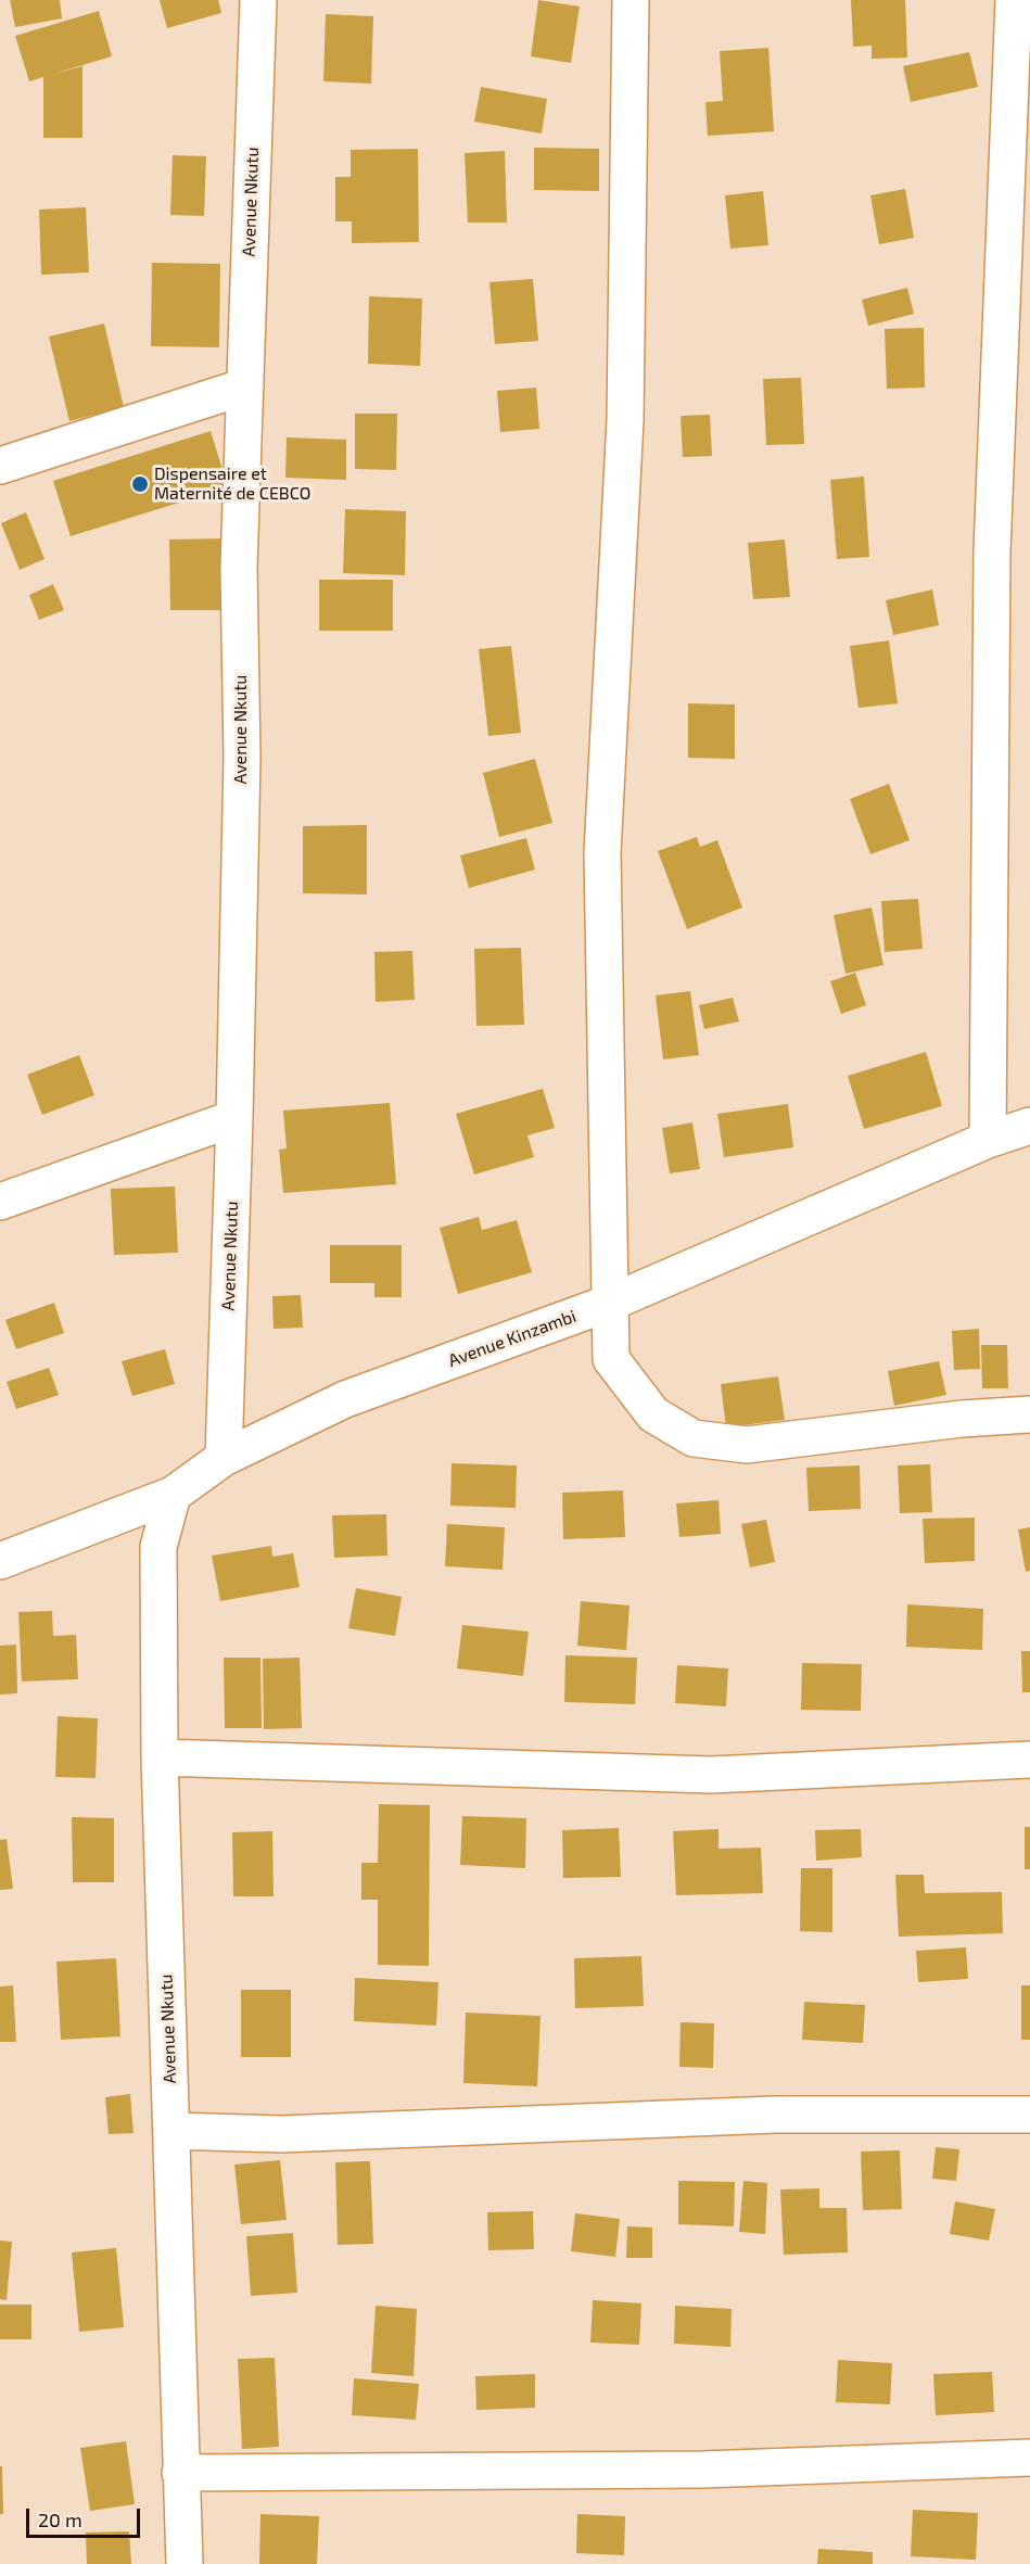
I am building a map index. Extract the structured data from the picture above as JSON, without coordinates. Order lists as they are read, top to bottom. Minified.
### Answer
{"streets":{"street":["Avenue Nkutu","Avenue Kinzambi"]},"crossings":[["Avenue Nkutu","Avenue Kinzambi"]],"places":["Dispensaire et Maternité de CEBCO"],"scale_bar":"20 m"}
